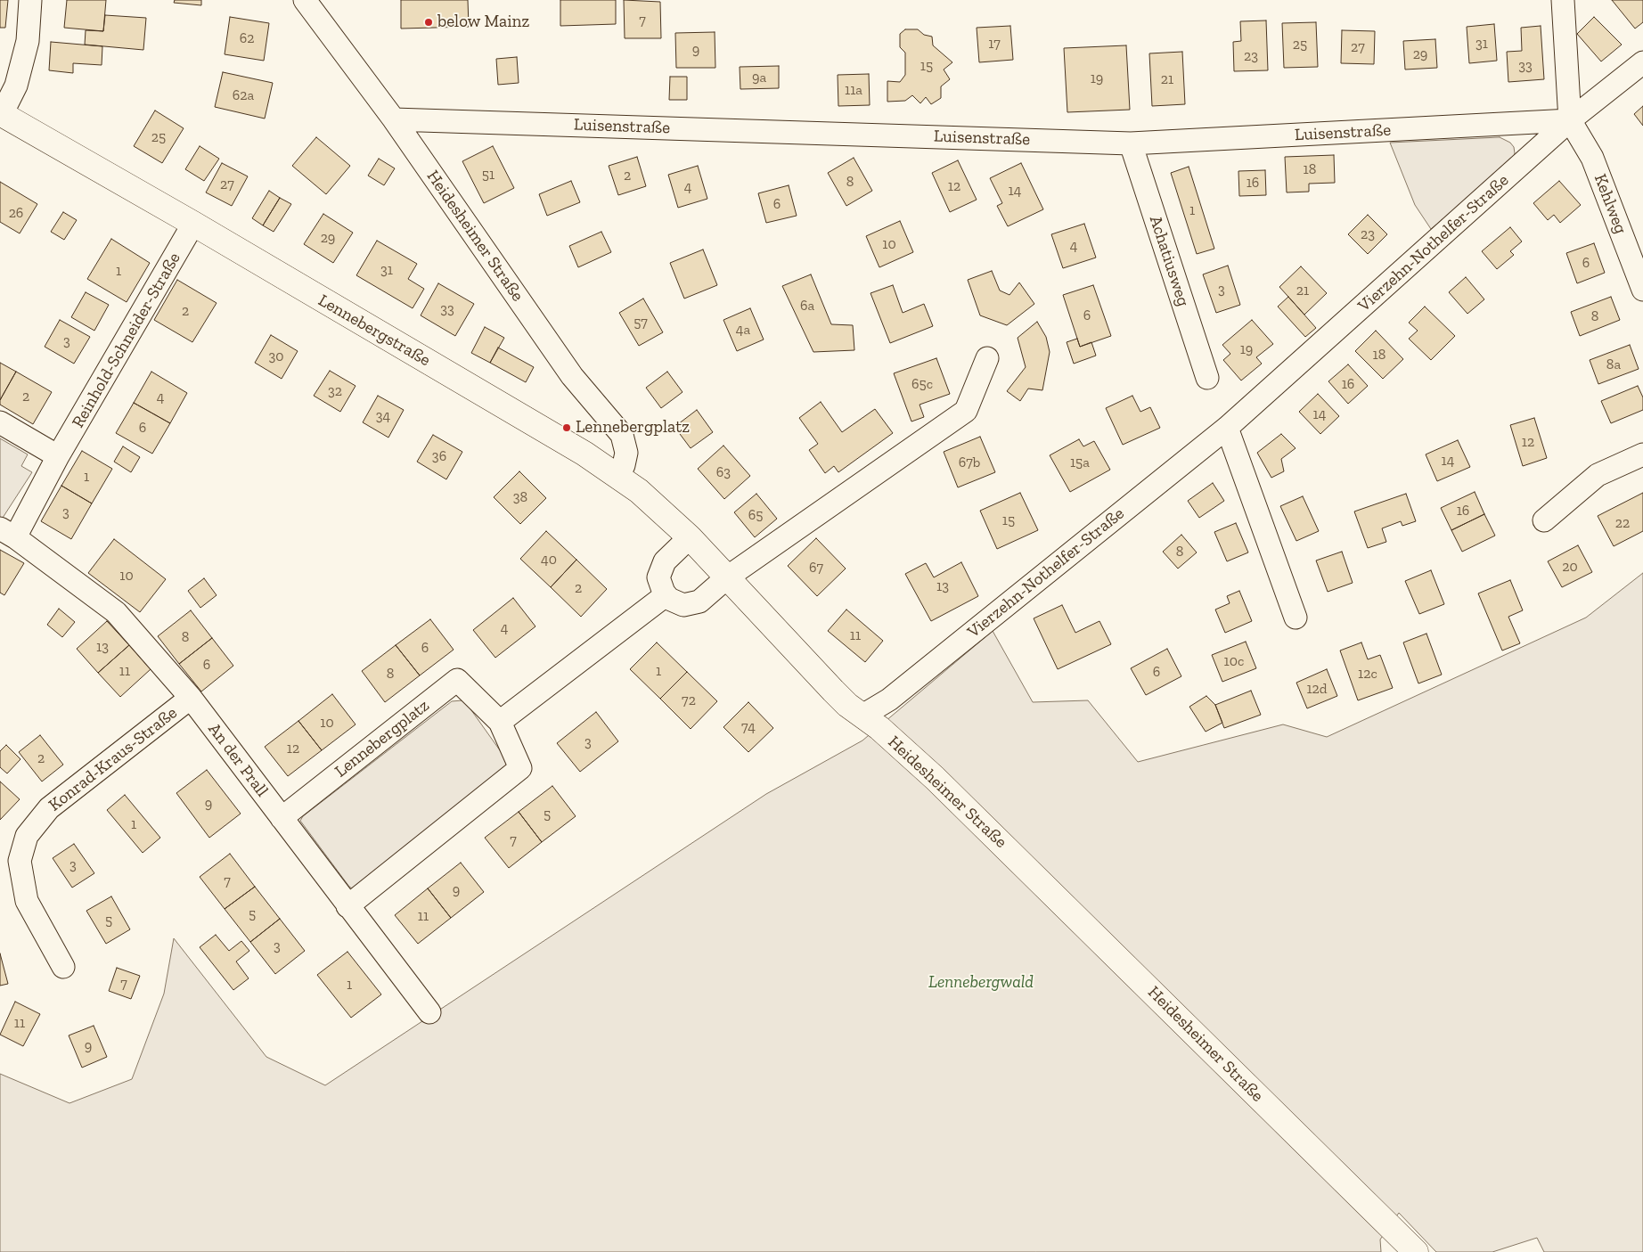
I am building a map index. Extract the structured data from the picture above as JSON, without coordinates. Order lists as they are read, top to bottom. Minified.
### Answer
{"streets":{"main road":["Heidesheimer Straße","Lennebergstraße"],"street":["Luisenstraße","Kehlweg","Vierzehn-Nothelfer-Straße","Achatiusweg","Reinhold-Schneider-Straße","Lennebergplatz","Konrad-Kraus-Straße","An der Prall"]},"crossings":[["Luisenstraße","Kehlweg"],["Luisenstraße","Heidesheimer Straße"],["Luisenstraße","Vierzehn-Nothelfer-Straße"],["Luisenstraße","Achatiusweg"],["Kehlweg","Vierzehn-Nothelfer-Straße"],["Heidesheimer Straße","Vierzehn-Nothelfer-Straße"],["Heidesheimer Straße","Lennebergstraße"],["Lennebergstraße","Reinhold-Schneider-Straße"],["Reinhold-Schneider-Straße","An der Prall"],["Lennebergplatz","An der Prall"],["Konrad-Kraus-Straße","An der Prall"]],"parks":["Lennebergwald"],"places":["below Mainz","Lennebergplatz"],"house_numbers":["7","62","17","31","25","27","9","29","23","15","33","9a","19","21","11a","62a","25","18","51","2","8","16","27","12","4","14","6","1","26","23","29","10","4","6","31","1","3","21","6a","33","2","6","8","57","4a","3","19","18","30","8a","65c","16","32","2","4","14","34","6","12","36","14","67b","15a","63","1","38","16","3","65","15","22","8","40","20","67","10","13","2","4","11","8","13","6","10c","6","11","1","6","8","12c","12d","72","10","74","3","12","2","9","5","1","7","3","7","9","5","11","5","3","7","1","11","9"]}
